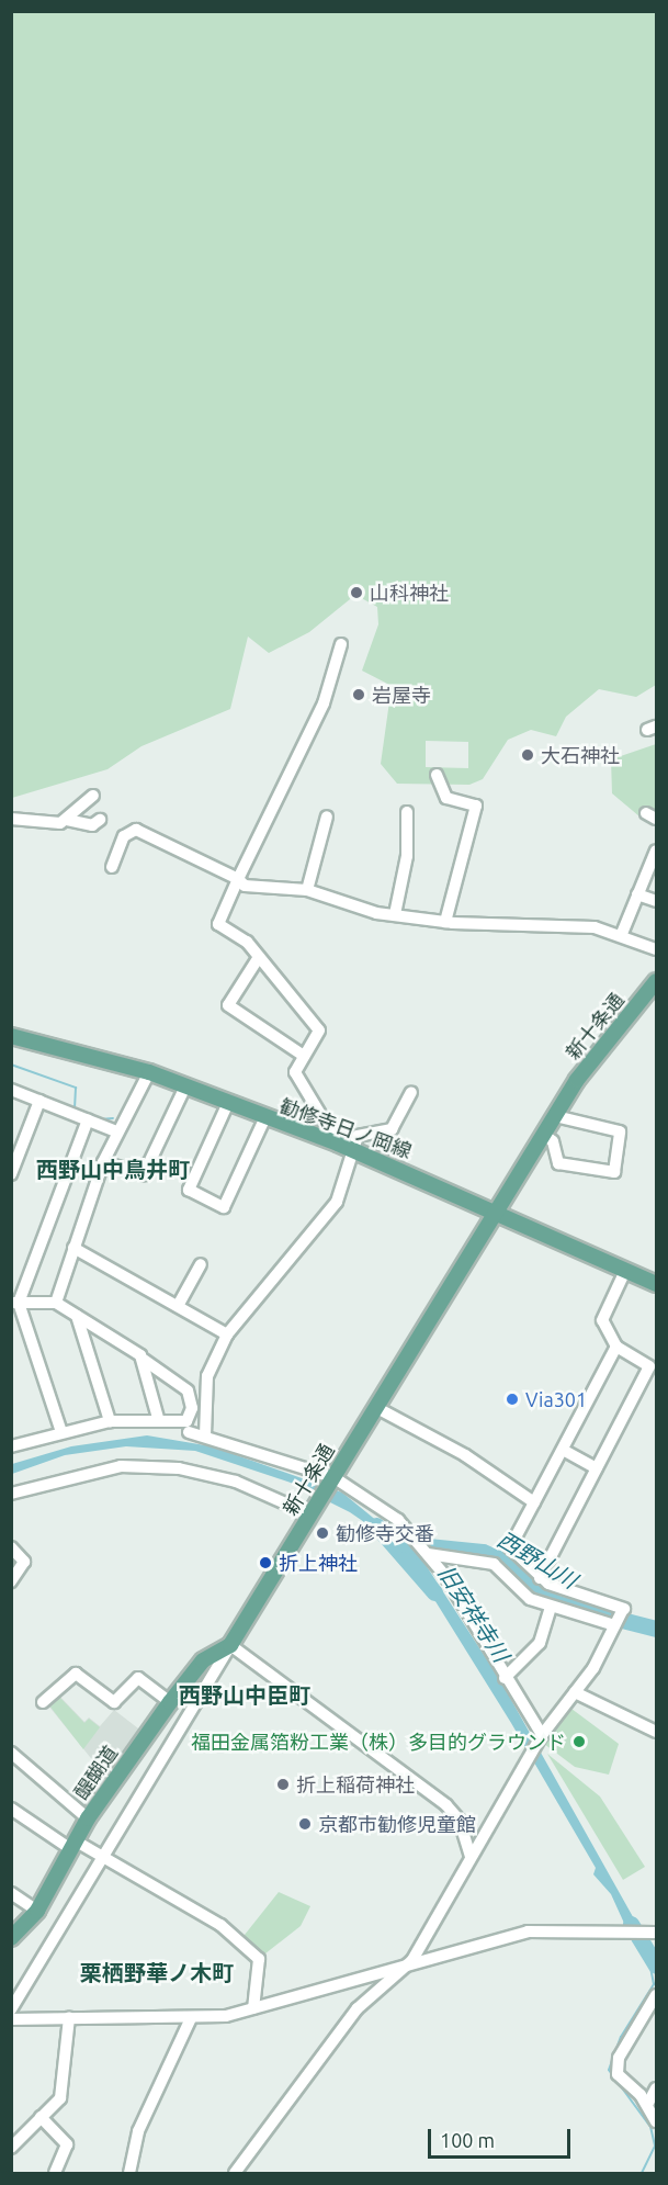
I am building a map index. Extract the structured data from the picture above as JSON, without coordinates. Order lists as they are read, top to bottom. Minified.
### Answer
{"streets":{"main road":["新十条通","勧修寺日ノ岡線","醍醐道"]},"crossings":[["新十条通","勧修寺日ノ岡線"],["新十条通","醍醐道"]],"districts":["西野山中鳥井町","西野山中臣町","栗栖野華ノ木町"],"water":["西野山川","旧安祥寺川"],"places":["山科神社","岩屋寺","大石神社","Via301","勧修寺交番","折上神社","福田金属箔粉工業（株）多目的グラウンド","折上稲荷神社","京都市勧修児童館"],"scale_bar":"100 m"}
